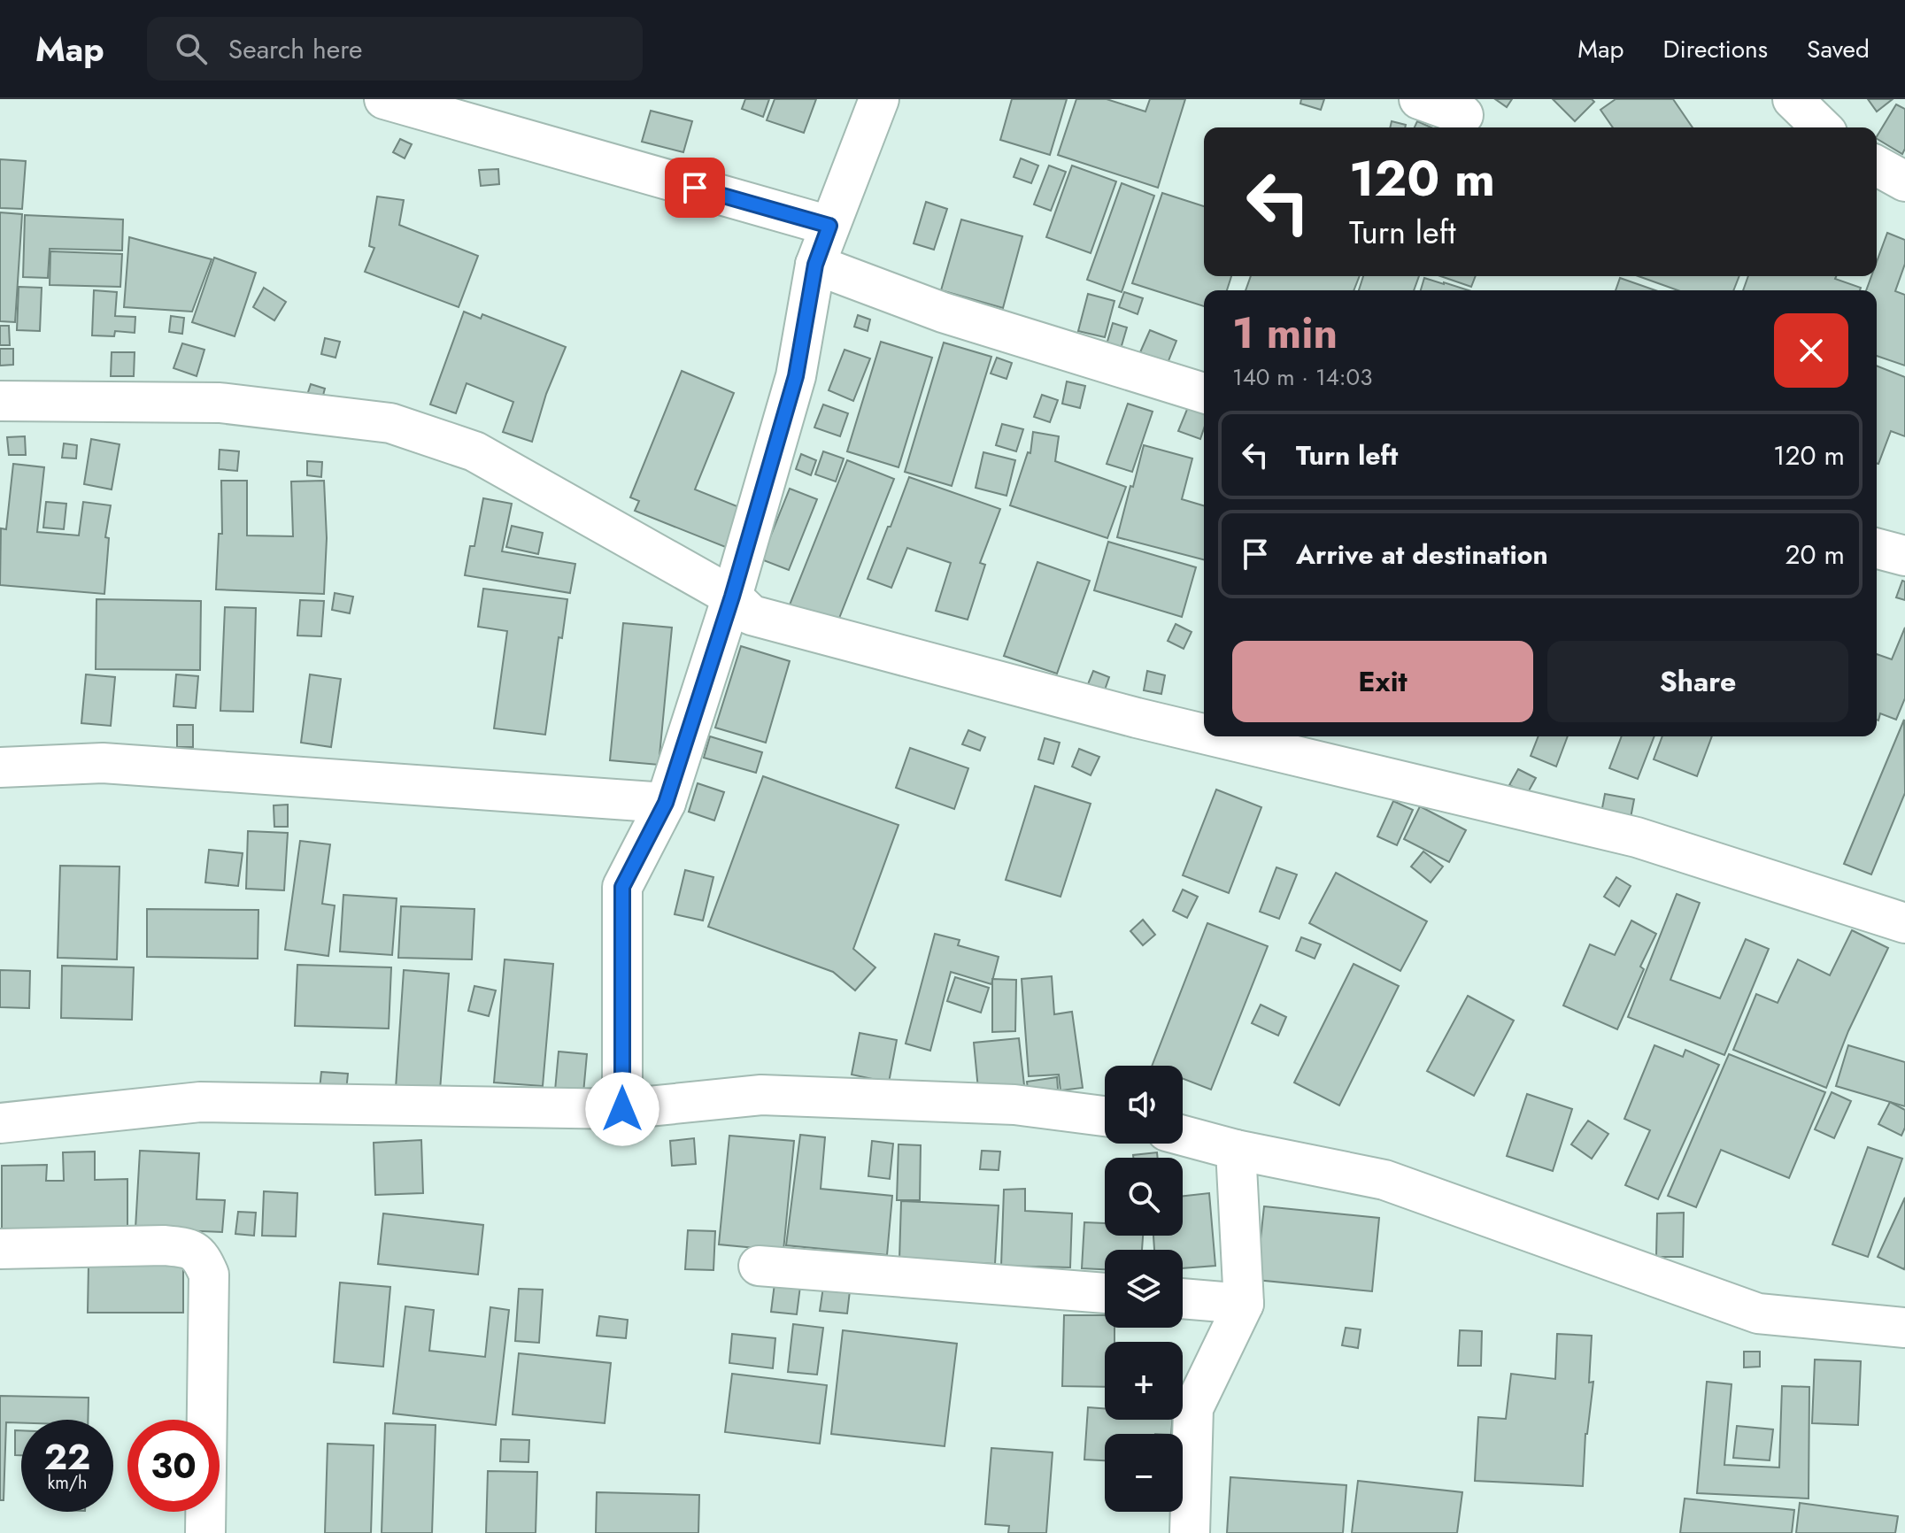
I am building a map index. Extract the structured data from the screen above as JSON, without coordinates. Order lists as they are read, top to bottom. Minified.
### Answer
{"page":{"header":"Map","search":"Search here","nav":["Map","Directions","Saved"],"turn":["120 m","Turn left"],"heading":["1 min","140 m · 14:03"],"list":[{"name":"Turn left","value":"120 m"},{"name":"Arrive at destination","value":"20 m"}],"buttons":["Exit","Share"],"map_buttons":["+","−"],"speed":"22 km/h","limit":"30"}}
